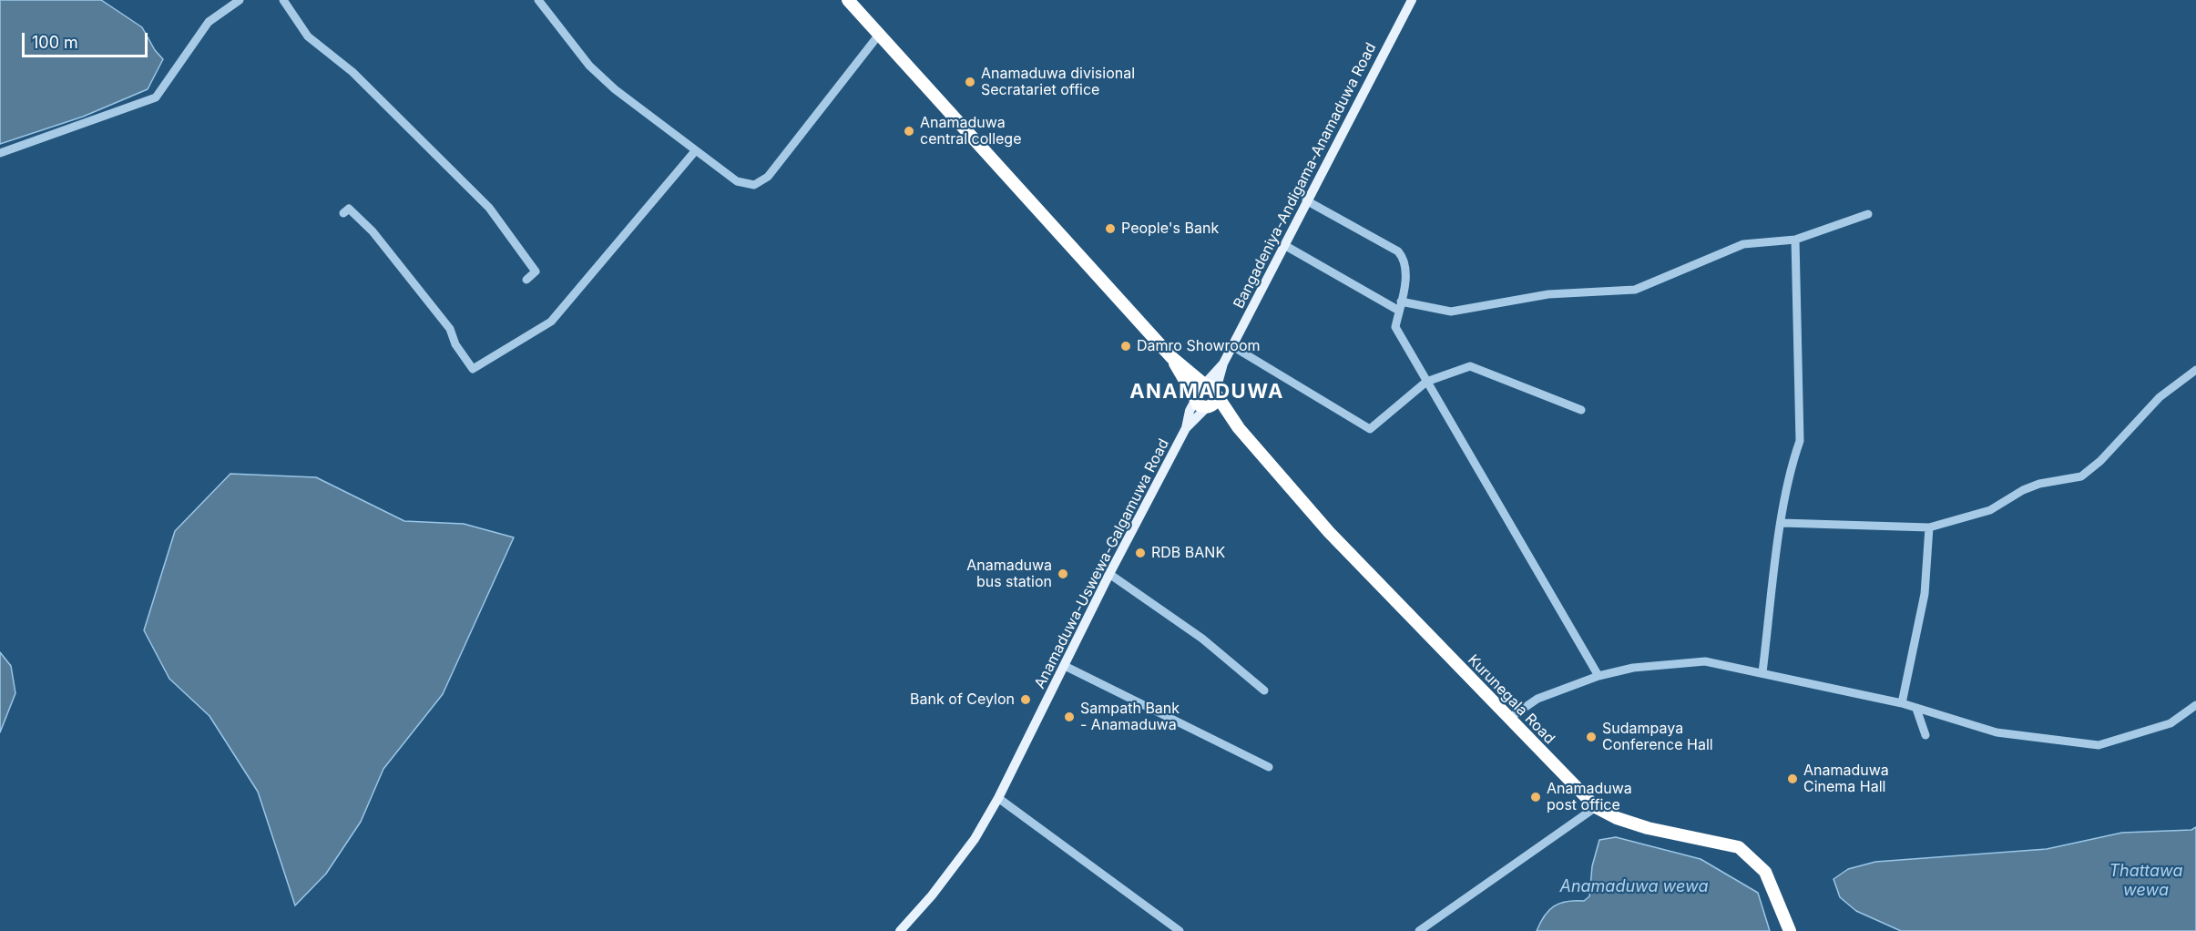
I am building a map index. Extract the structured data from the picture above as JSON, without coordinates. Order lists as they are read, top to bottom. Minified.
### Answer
{"streets":{"highway":["Kurunegala Road"],"main road":["Bangadeniya-Andigama-Anamaduwa Road","Anamaduwa-Uswewa-Galgamuwa Road"]},"crossings":[["Bangadeniya-Andigama-Anamaduwa Road","Kurunegala Road"],["Anamaduwa-Uswewa-Galgamuwa Road","Kurunegala Road"]],"districts":["ANAMADUWA"],"water":["Thattawa wewa","Anamaduwa wewa"],"places":["Anamaduwa divisional Secratariet office","Anamaduwa central college","People's Bank","Damro Showroom","RDB BANK","Anamaduwa bus station","Bank of Ceylon","Sampath Bank - Anamaduwa","Sudampaya Conference Hall","Anamaduwa Cinema Hall","Anamaduwa post office"],"scale_bar":"100 m"}
